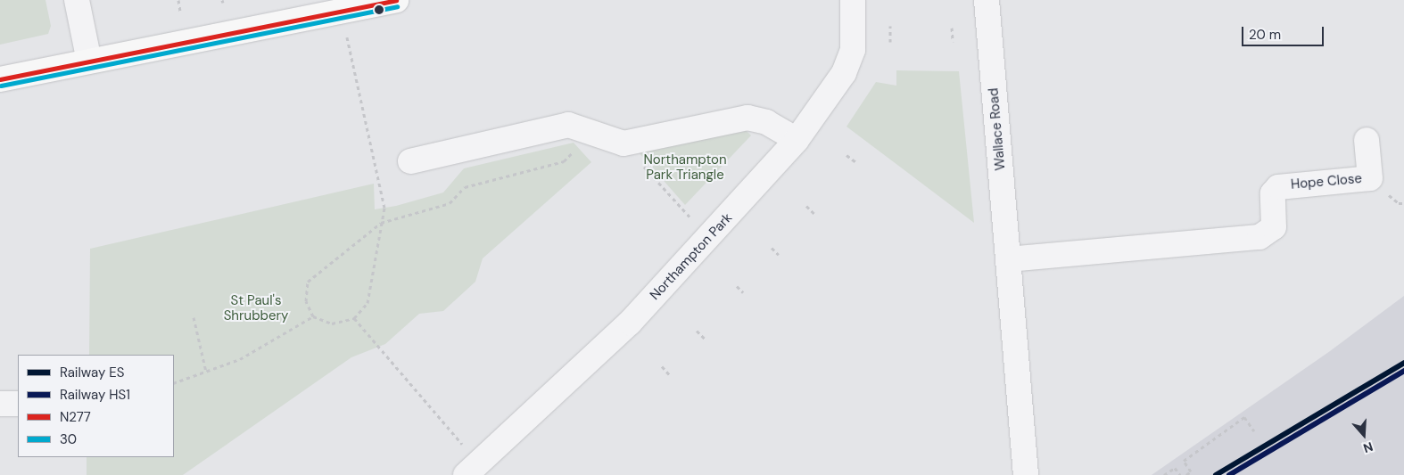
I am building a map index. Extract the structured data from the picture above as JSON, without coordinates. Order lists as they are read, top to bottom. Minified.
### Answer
{"streets":{"street":["Wallace Road","Hope Close","Northampton Park"]},"crossings":[["Wallace Road","Hope Close"]],"parks":["Northampton Park Triangle","St Paul's Shrubbery"],"lines":["transit line N277","transit line 30","rail line ES","rail line HS1"],"legend":["Railway ES","Railway HS1","N277","30"],"scale_bar":"20 m","north":"bottom"}
